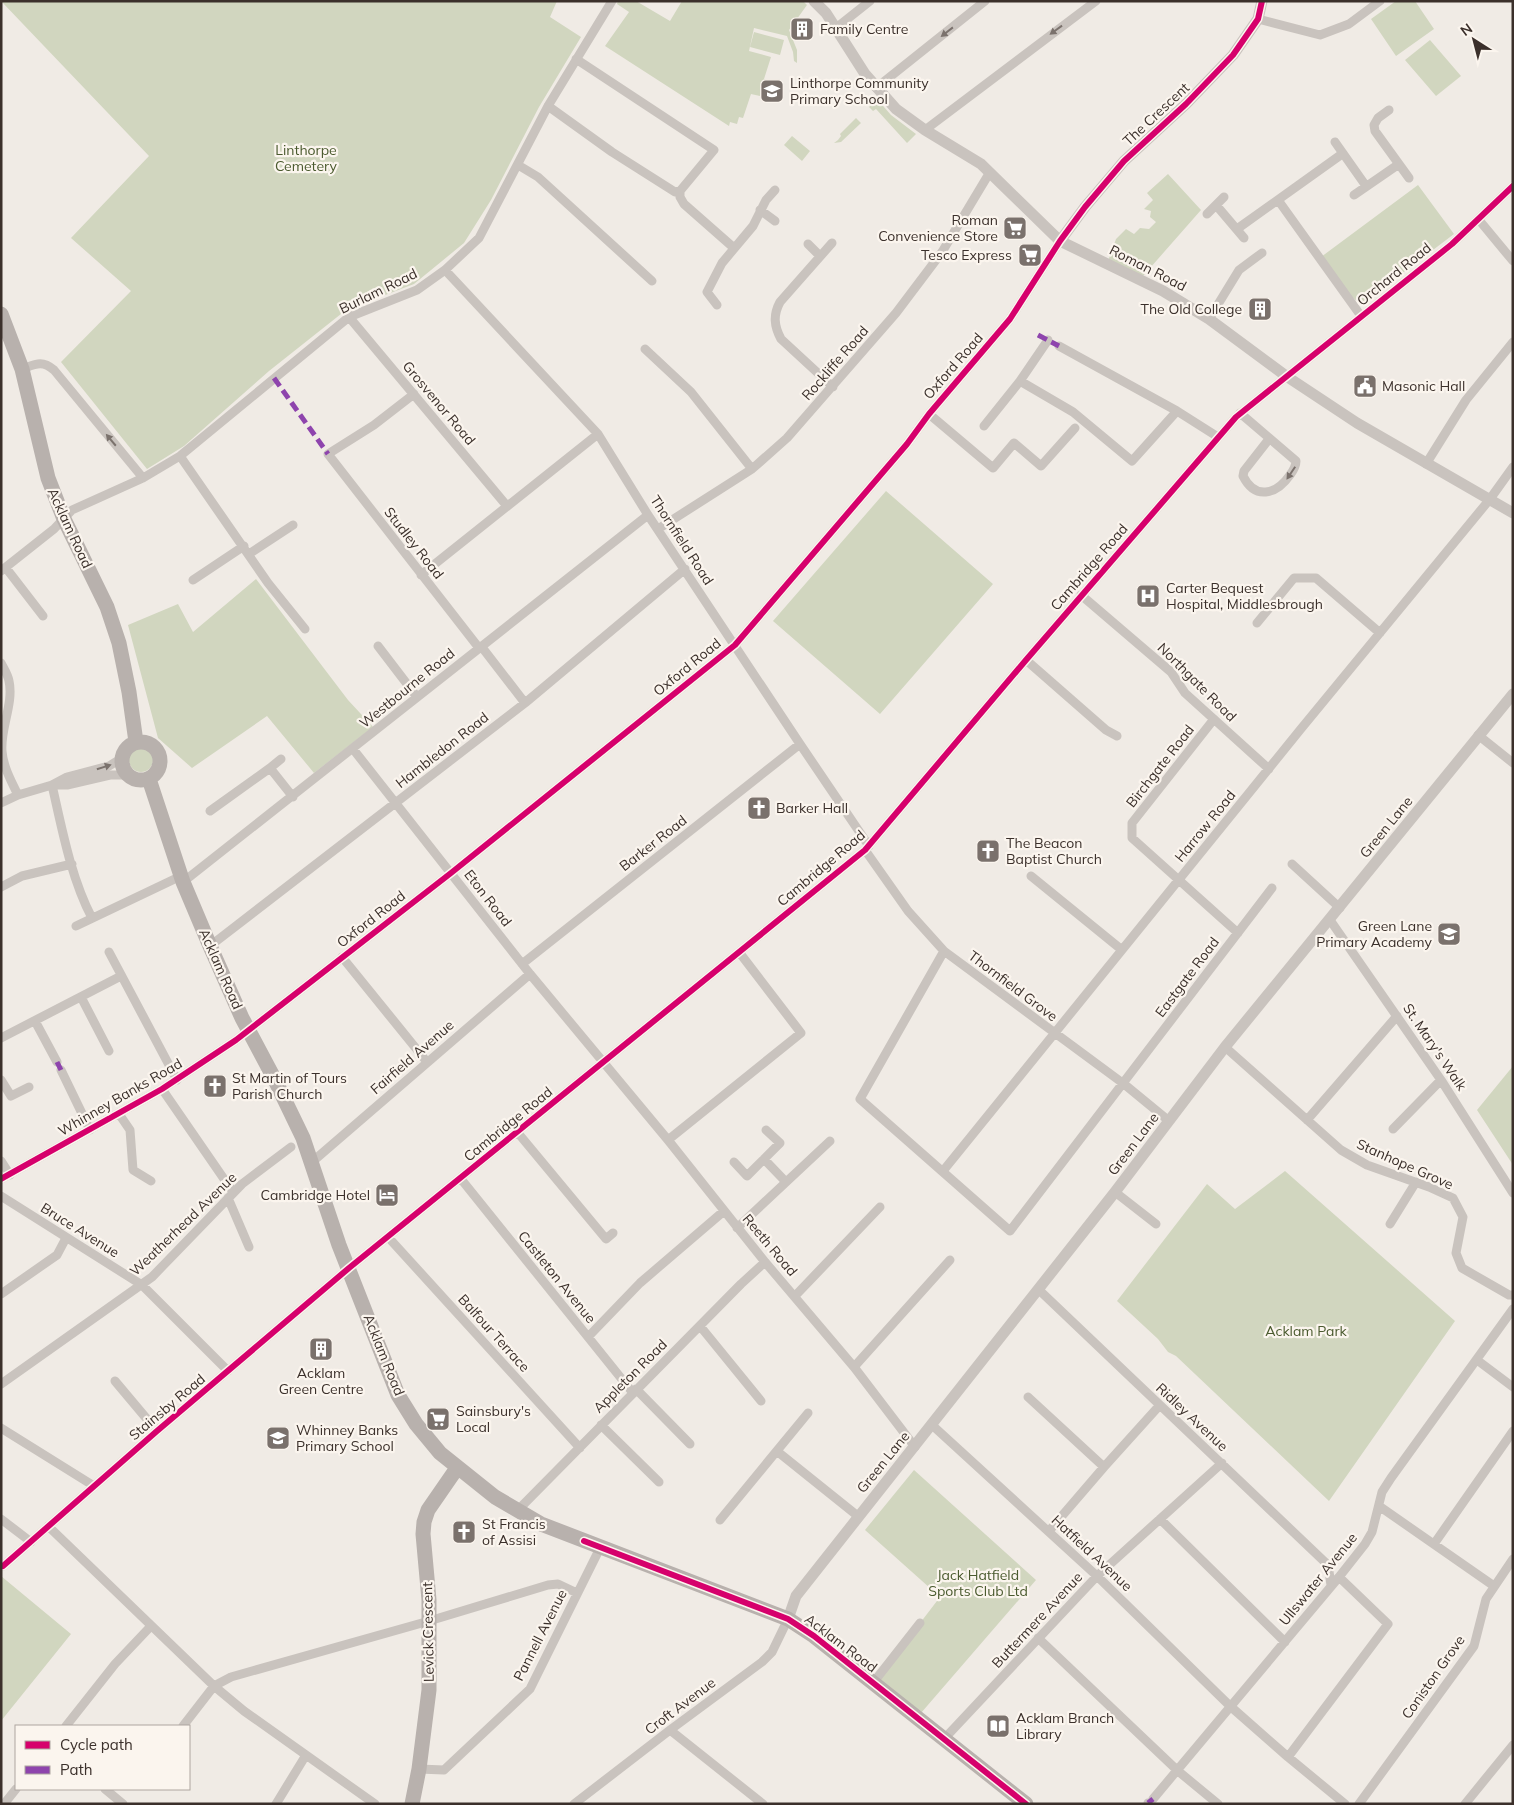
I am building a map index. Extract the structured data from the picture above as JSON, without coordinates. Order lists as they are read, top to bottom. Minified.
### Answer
{"streets":{"main road":["Acklam Road","Levick Crescent"],"street":["The Crescent","Roman Road","Orchard Road","Burlam Road","Rockliffe Road","Oxford Road","Grosvenor Road","Thornfield Road","Studley Road","Cambridge Road","Northgate Road","Westbourne Road","Hambledon Road","Birchgate Road","Harrow Road","Green Lane","Barker Road","Eton Road","Eastgate Road","Thornfield Grove","St. Mary's Walk","Fairfield Avenue","Whinney Banks Road","Stanhope Grove","Weatherhead Avenue","Bruce Avenue","Reeth Road","Castleton Avenue","Balfour Terrace","Appleton Road","Stainsby Road","Ridley Avenue","Hatfield Avenue","Ullswater Avenue","Buttermere Avenue","Pannell Avenue","Coniston Grove","Croft Avenue"]},"crossings":[["The Crescent","Roman Road"],["The Crescent","Oxford Road"],["Roman Road","Orchard Road"],["Roman Road","Rockliffe Road"],["Roman Road","Oxford Road"],["Roman Road","Cambridge Road"],["Roman Road","Harrow Road"],["Orchard Road","Cambridge Road"],["Burlam Road","Grosvenor Road"],["Burlam Road","Acklam Road"],["Burlam Road","Thornfield Road"],["Rockliffe Road","Thornfield Road"],["Oxford Road","Acklam Road"],["Oxford Road","Thornfield Road"],["Oxford Road","Eton Road"],["Oxford Road","Whinney Banks Road"],["Grosvenor Road","Studley Road"],["Acklam Road","Cambridge Road"],["Acklam Road","Westbourne Road"],["Acklam Road","Hambledon Road"],["Acklam Road","Green Lane"],["Acklam Road","Fairfield Avenue"],["Acklam Road","Whinney Banks Road"],["Acklam Road","Appleton Road"],["Acklam Road","Stainsby Road"],["Acklam Road","Buttermere Avenue"],["Acklam Road","Levick Crescent"],["Acklam Road","Pannell Avenue"],["Acklam Road","Croft Avenue"],["Thornfield Road","Cambridge Road"],["Thornfield Road","Westbourne Road"],["Thornfield Road","Hambledon Road"],["Thornfield Road","Barker Road"],["Thornfield Road","Thornfield Grove"],["Studley Road","Westbourne Road"],["Studley Road","Hambledon Road"],["Cambridge Road","Northgate Road"],["Cambridge Road","Eton Road"],["Cambridge Road","Thornfield Grove"],["Cambridge Road","Reeth Road"],["Cambridge Road","Castleton Avenue"],["Cambridge Road","Balfour Terrace"],["Cambridge Road","Stainsby Road"],["Northgate Road","Birchgate Road"],["Northgate Road","Harrow Road"],["Westbourne Road","Eton Road"],["Hambledon Road","Eton Road"],["Birchgate Road","Harrow Road"],["Birchgate Road","Eastgate Road"],["Harrow Road","Eastgate Road"],["Harrow Road","Thornfield Grove"],["Green Lane","Thornfield Grove"],["Green Lane","St. Mary's Walk"],["Green Lane","Stanhope Grove"],["Green Lane","Reeth Road"],["Green Lane","Ridley Avenue"],["Green Lane","Hatfield Avenue"],["Green Lane","Croft Avenue"],["Barker Road","Eton Road"],["Eton Road","Fairfield Avenue"],["Eton Road","Reeth Road"],["Eastgate Road","Thornfield Grove"],["Weatherhead Avenue","Bruce Avenue"],["Bruce Avenue","Stainsby Road"],["Reeth Road","Appleton Road"],["Castleton Avenue","Appleton Road"],["Balfour Terrace","Appleton Road"],["Ridley Avenue","Buttermere Avenue"],["Hatfield Avenue","Ullswater Avenue"],["Hatfield Avenue","Buttermere Avenue"],["Levick Crescent","Pannell Avenue"]],"parks":["Linthorpe Cemetery","Acklam Park","Jack Hatfield Sports Club Ltd"],"places":{"building":["Family Centre","The Old College","Acklam Green Centre"],"school or university":["Linthorpe Community Primary School","Green Lane Primary Academy","Whinney Banks Primary School"],"supermarket":["Roman Convenience Store","Tesco Express","Sainsbury's Local"],"public building":["Masonic Hall"],"hospital":["Carter Bequest Hospital, Middlesbrough"],"church":["Barker Hall","The Beacon Baptist Church","St Martin of Tours Parish Church","St Francis of Assisi"],"hotel":["Cambridge Hotel"],"library":["Acklam Branch Library"]},"legend":["Cycle path","Path"],"north":"top left"}
